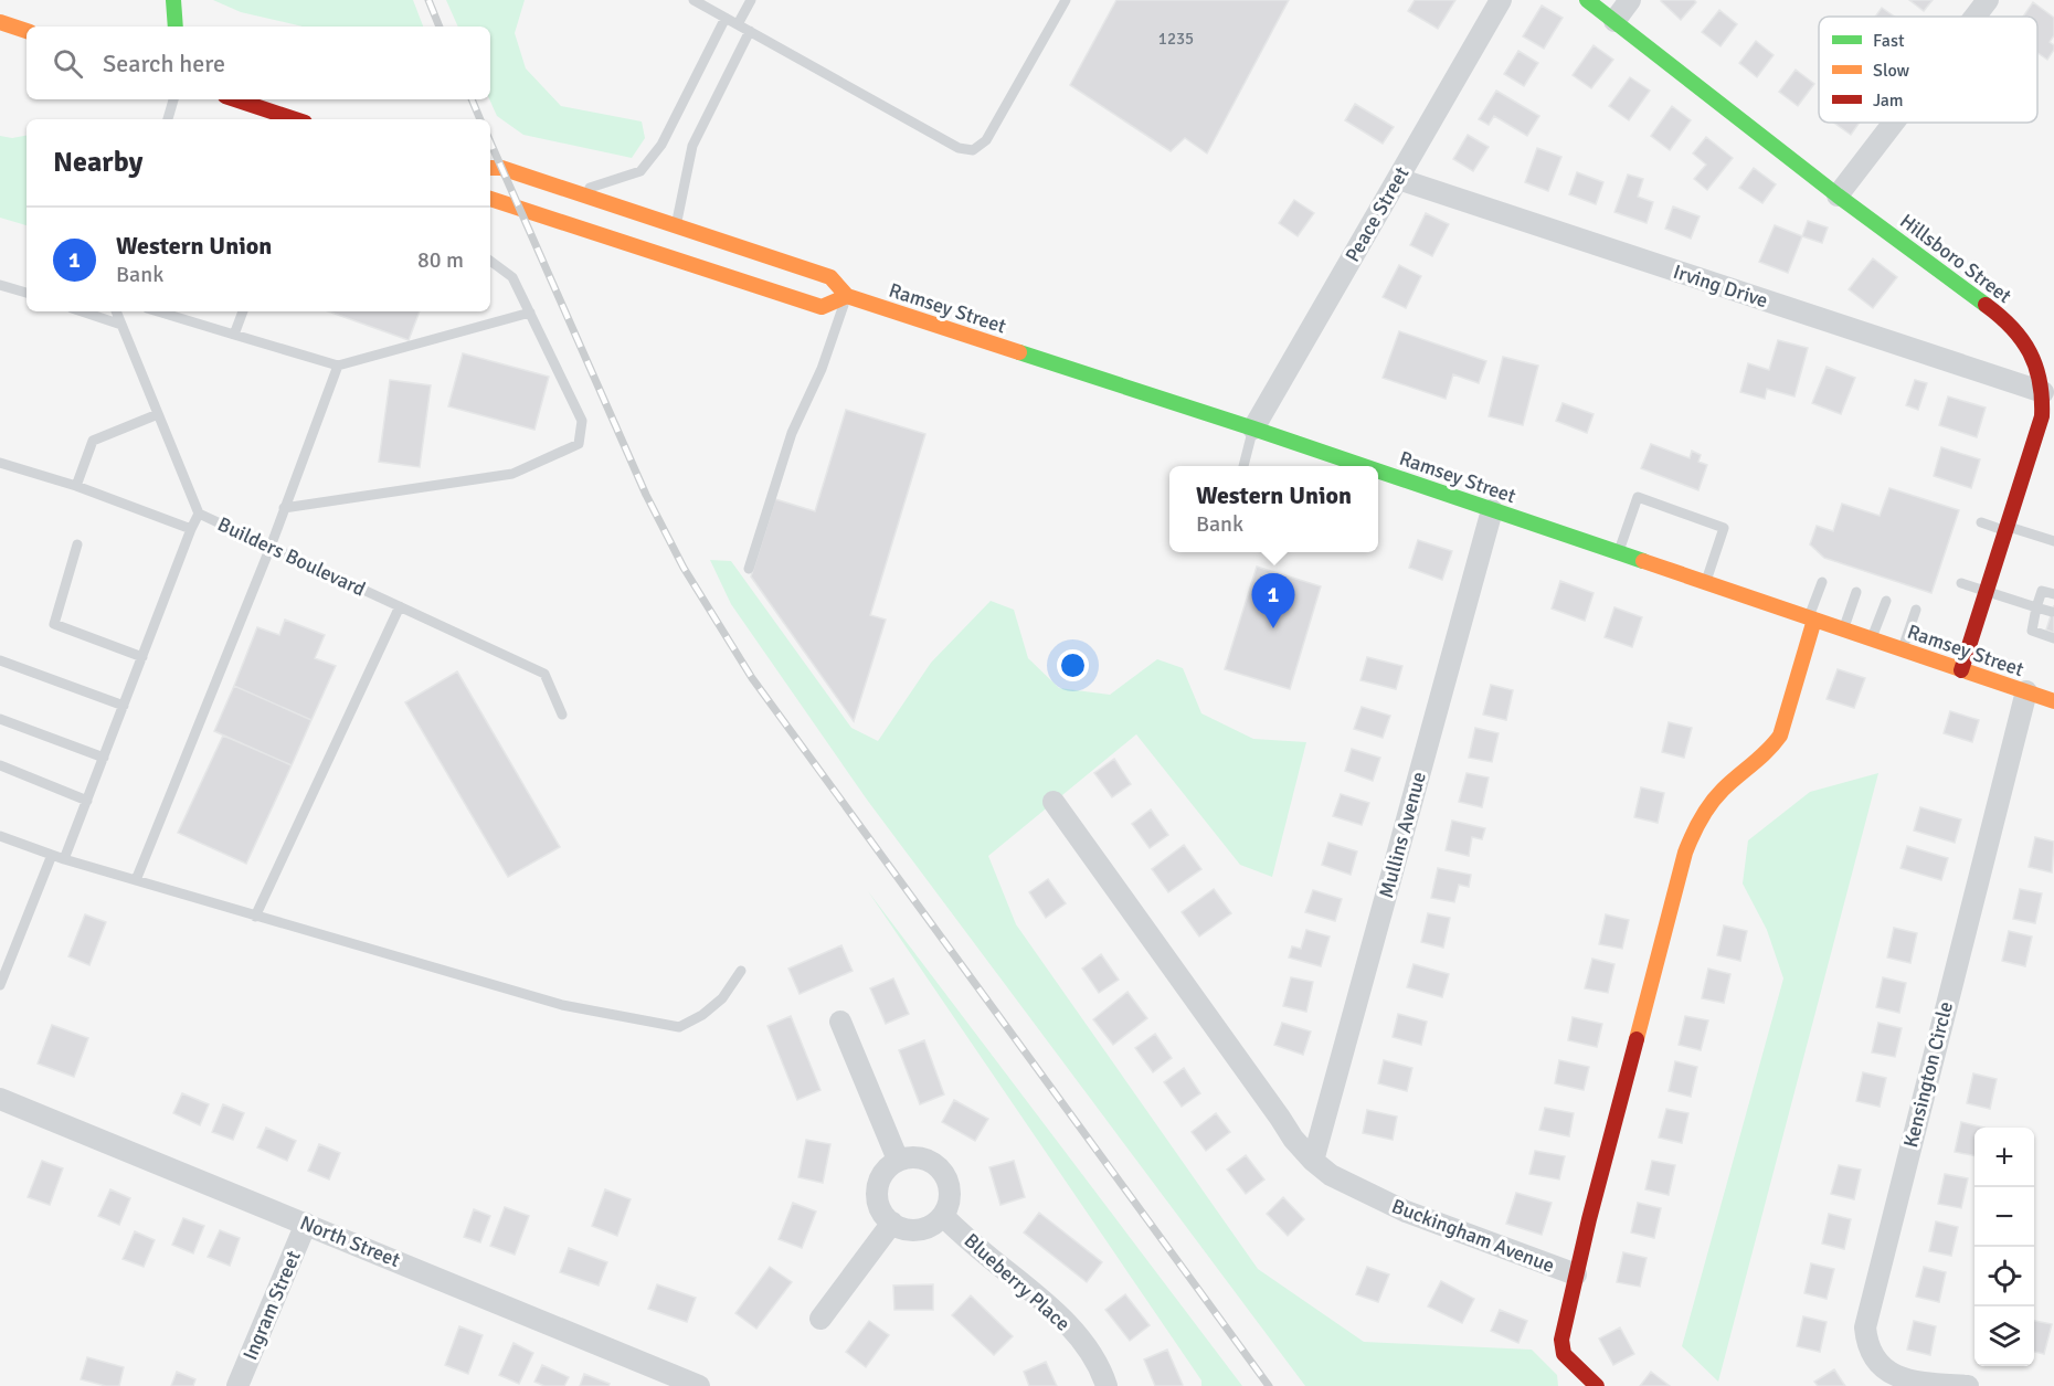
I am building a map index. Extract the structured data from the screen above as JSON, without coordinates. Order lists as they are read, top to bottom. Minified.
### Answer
{"streets":{"main road":["Hillsboro Street","Ramsey Street","Buckingham Avenue"],"street":["Peace Street","Irving Drive","Mullins Avenue","Kensington Circle","North Street","Blueberry Place","Ingram Street"],"lane":["Builders Boulevard"]},"crossings":[["Peace Street","Irving Drive"],["Peace Street","Ramsey Street"],["Hillsboro Street","Irving Drive"],["Hillsboro Street","Ramsey Street"],["Ramsey Street","Mullins Avenue"],["Ramsey Street","Kensington Circle"],["Ramsey Street","Buckingham Avenue"],["Mullins Avenue","Buckingham Avenue"],["North Street","Ingram Street"]],"house_numbers":["1235"],"legend":["Fast","Slow","Jam"],"page":{"search":"Search here","heading":"Nearby","list":[{"mark":"1","name":"Western Union","note":"Bank","value":"80 m"}],"popup":["Western Union","Bank"],"pins":"1","map_buttons":["+","−"]}}
